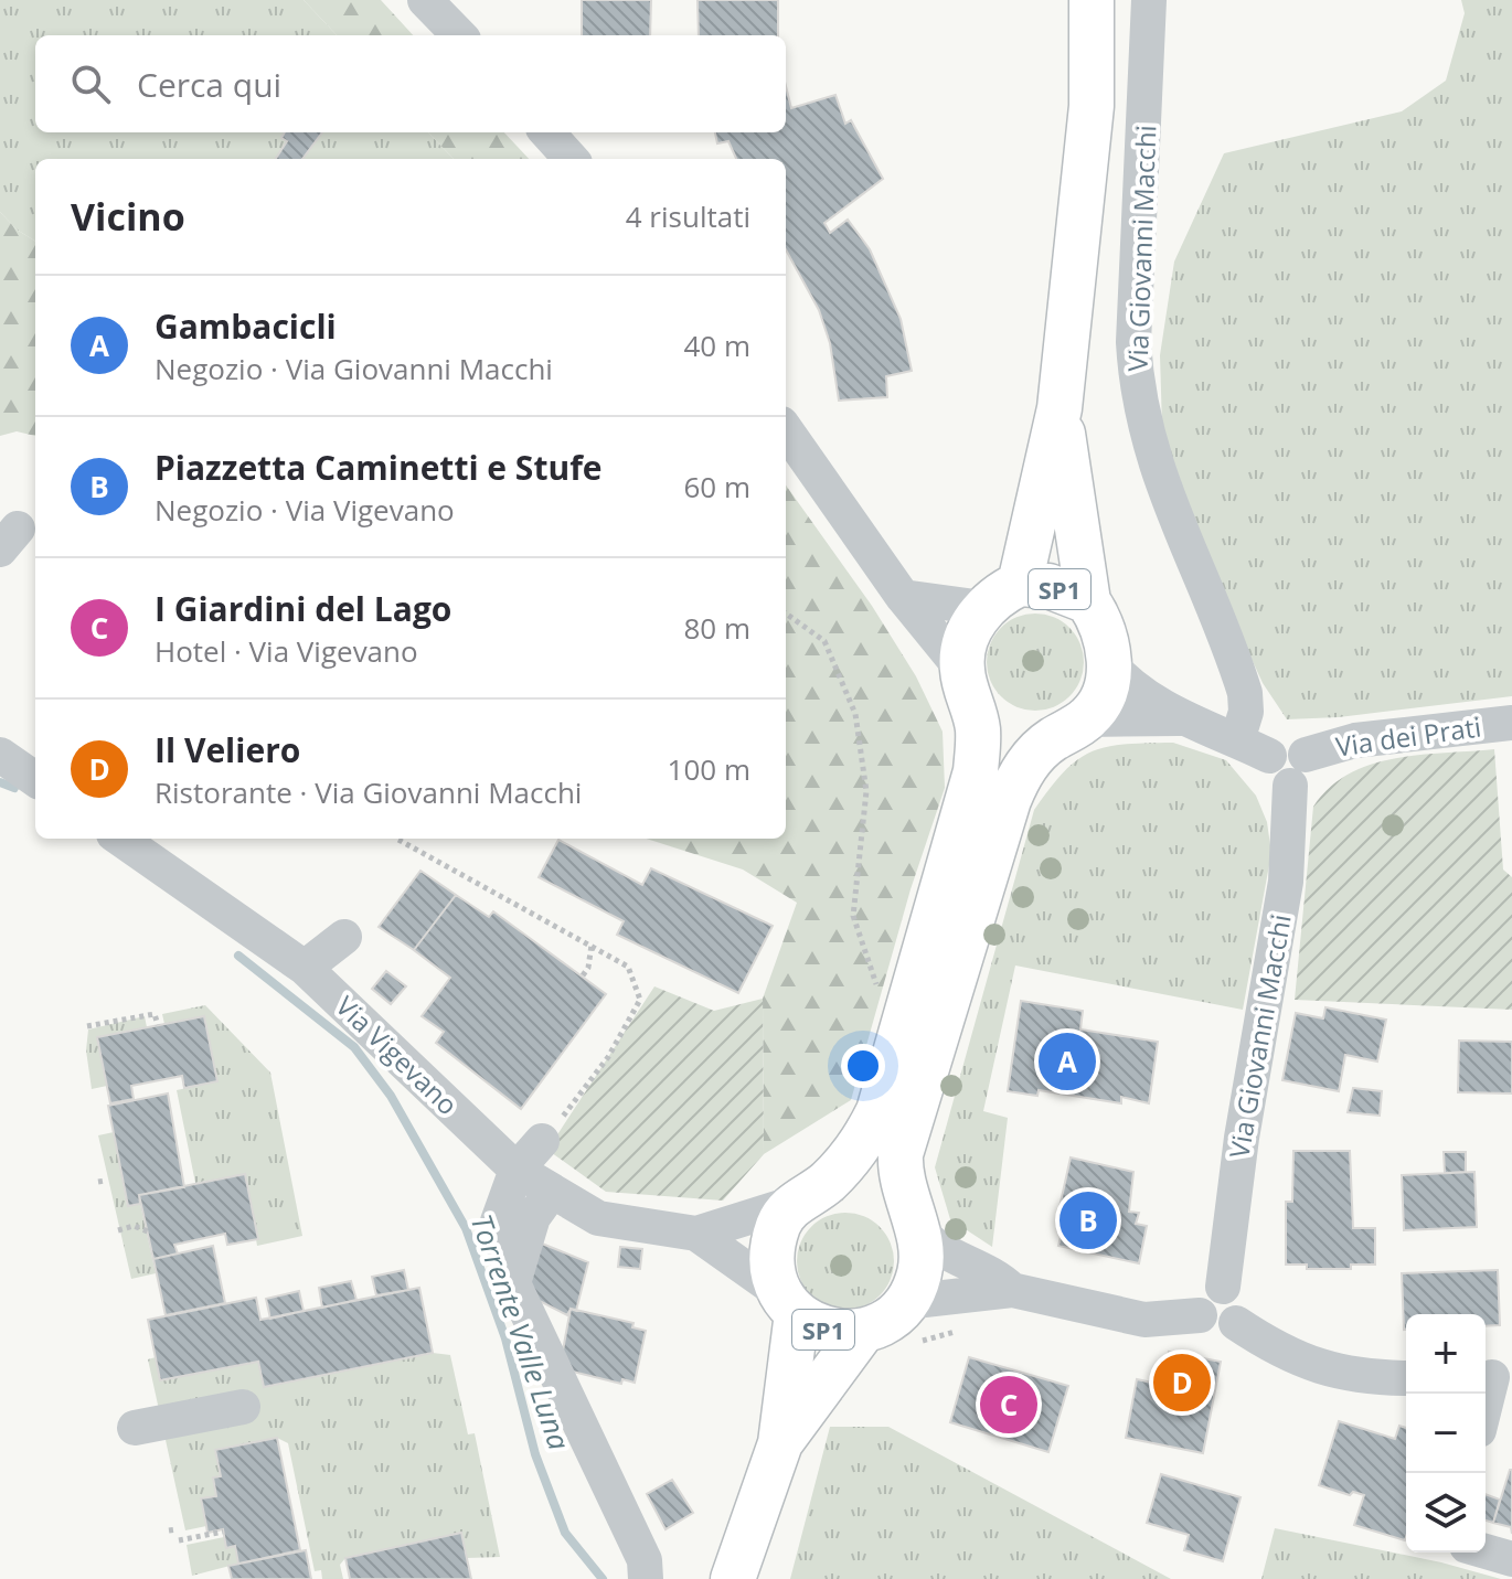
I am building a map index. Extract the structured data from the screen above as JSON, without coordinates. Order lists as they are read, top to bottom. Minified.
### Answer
{"streets":{"main road":["SP1"],"street":["Via Giovanni Macchi","Via dei Prati","Via Vigevano"]},"crossings":[["Via Giovanni Macchi","Via dei Prati"],["SP1","Via Vigevano"]],"water":["Torrente Valle Luna"],"page":{"search":"Cerca qui","heading":["Vicino","4 risultati"],"list":[{"mark":"A","name":"Gambacicli","note":"Negozio · Via Giovanni Macchi","value":"40 m"},{"mark":"B","name":"Piazzetta Caminetti e Stufe","note":"Negozio · Via Vigevano","value":"60 m"},{"mark":"C","name":"I Giardini del Lago","note":"Hotel · Via Vigevano","value":"80 m"},{"mark":"D","name":"Il Veliero","note":"Ristorante · Via Giovanni Macchi","value":"100 m"}],"pins":["A","B","D","C"],"map_buttons":["+","−"]}}
